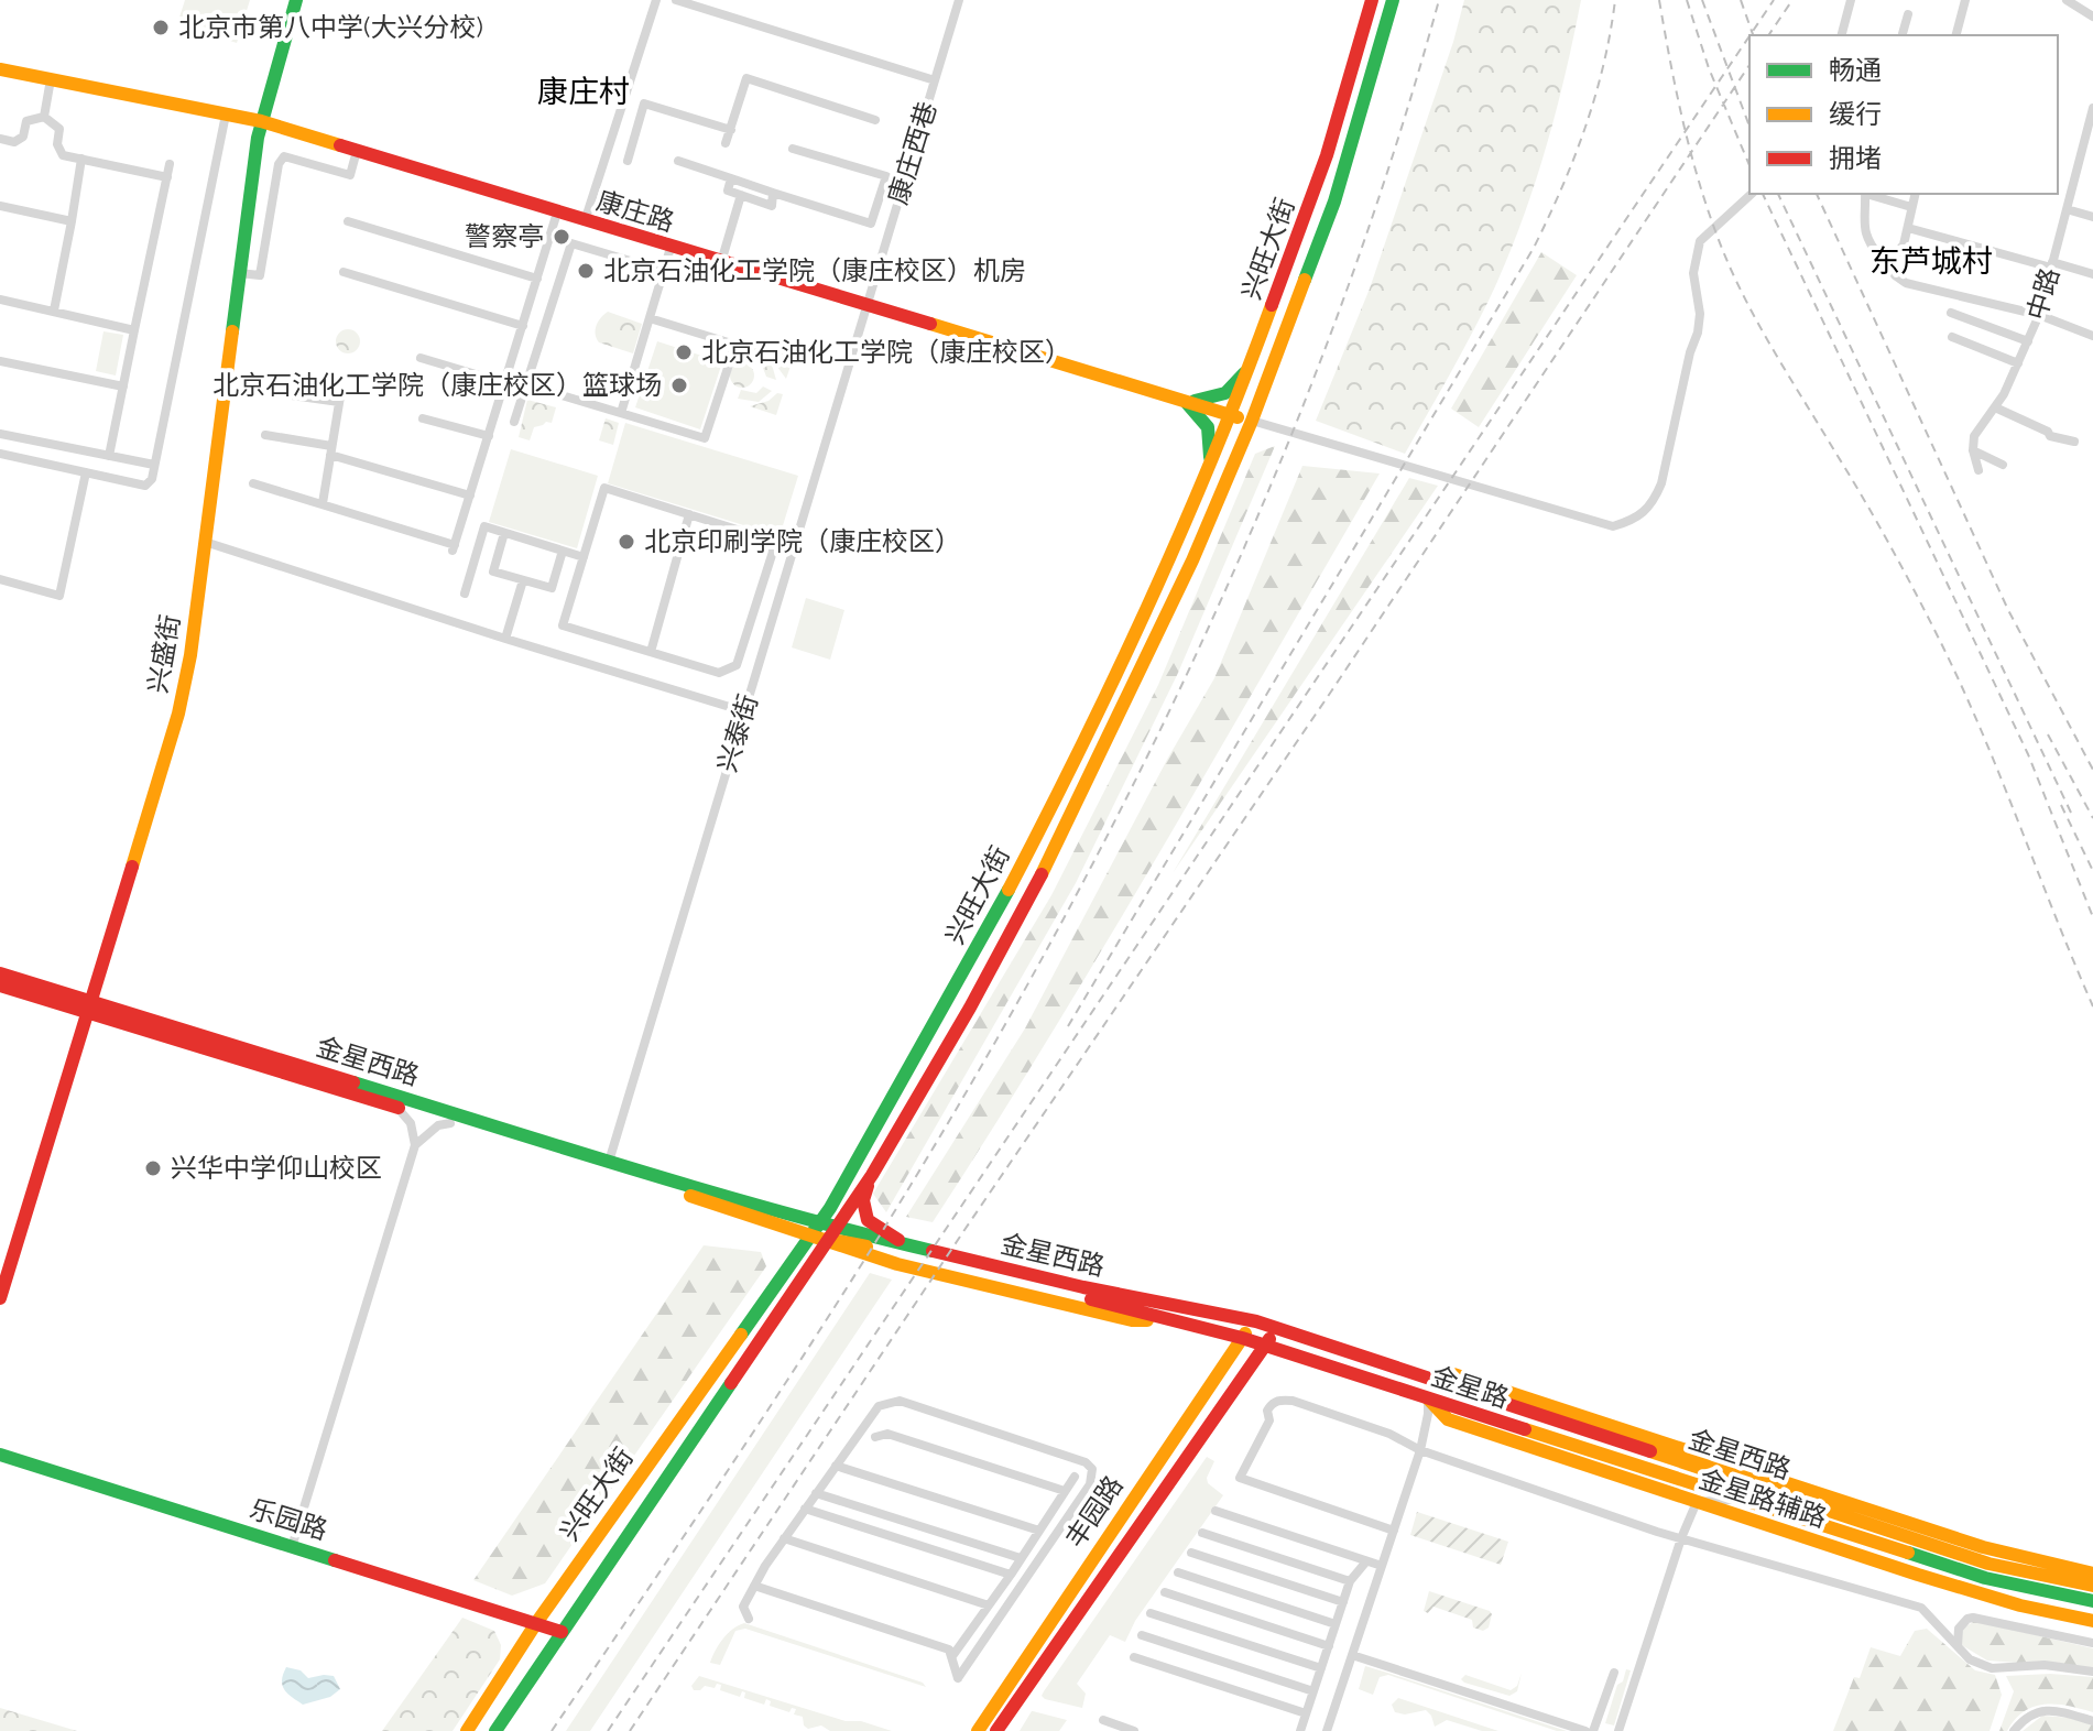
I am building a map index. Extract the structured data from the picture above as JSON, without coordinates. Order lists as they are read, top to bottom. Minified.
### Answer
{"streets":{"main road":["康庄路","兴旺大街","兴盛街","金星西路","金星路","金星路辅路","丰园路","乐园路"],"street":["康庄西巷","中路","兴泰街"]},"crossings":[["康庄西巷","康庄路"],["康庄西巷","兴泰街"],["康庄路","兴旺大街"],["康庄路","兴盛街"],["康庄路","兴泰街"],["兴旺大街","金星西路"],["兴旺大街","金星路"],["兴旺大街","乐园路"],["兴盛街","金星西路"],["兴泰街","金星西路"],["金星西路","金星路"],["金星西路","丰园路"],["金星路","金星路辅路"],["金星路","丰园路"]],"districts":["康庄村","东芦城村"],"places":["北京市第八中学(大兴分校)","警察亭","北京石油化工学院（康庄校区）机房","北京石油化工学院（康庄校区）","北京石油化工学院（康庄校区）篮球场","北京印刷学院（康庄校区）","兴华中学仰山校区"],"legend":["畅通","缓行","拥堵"]}
